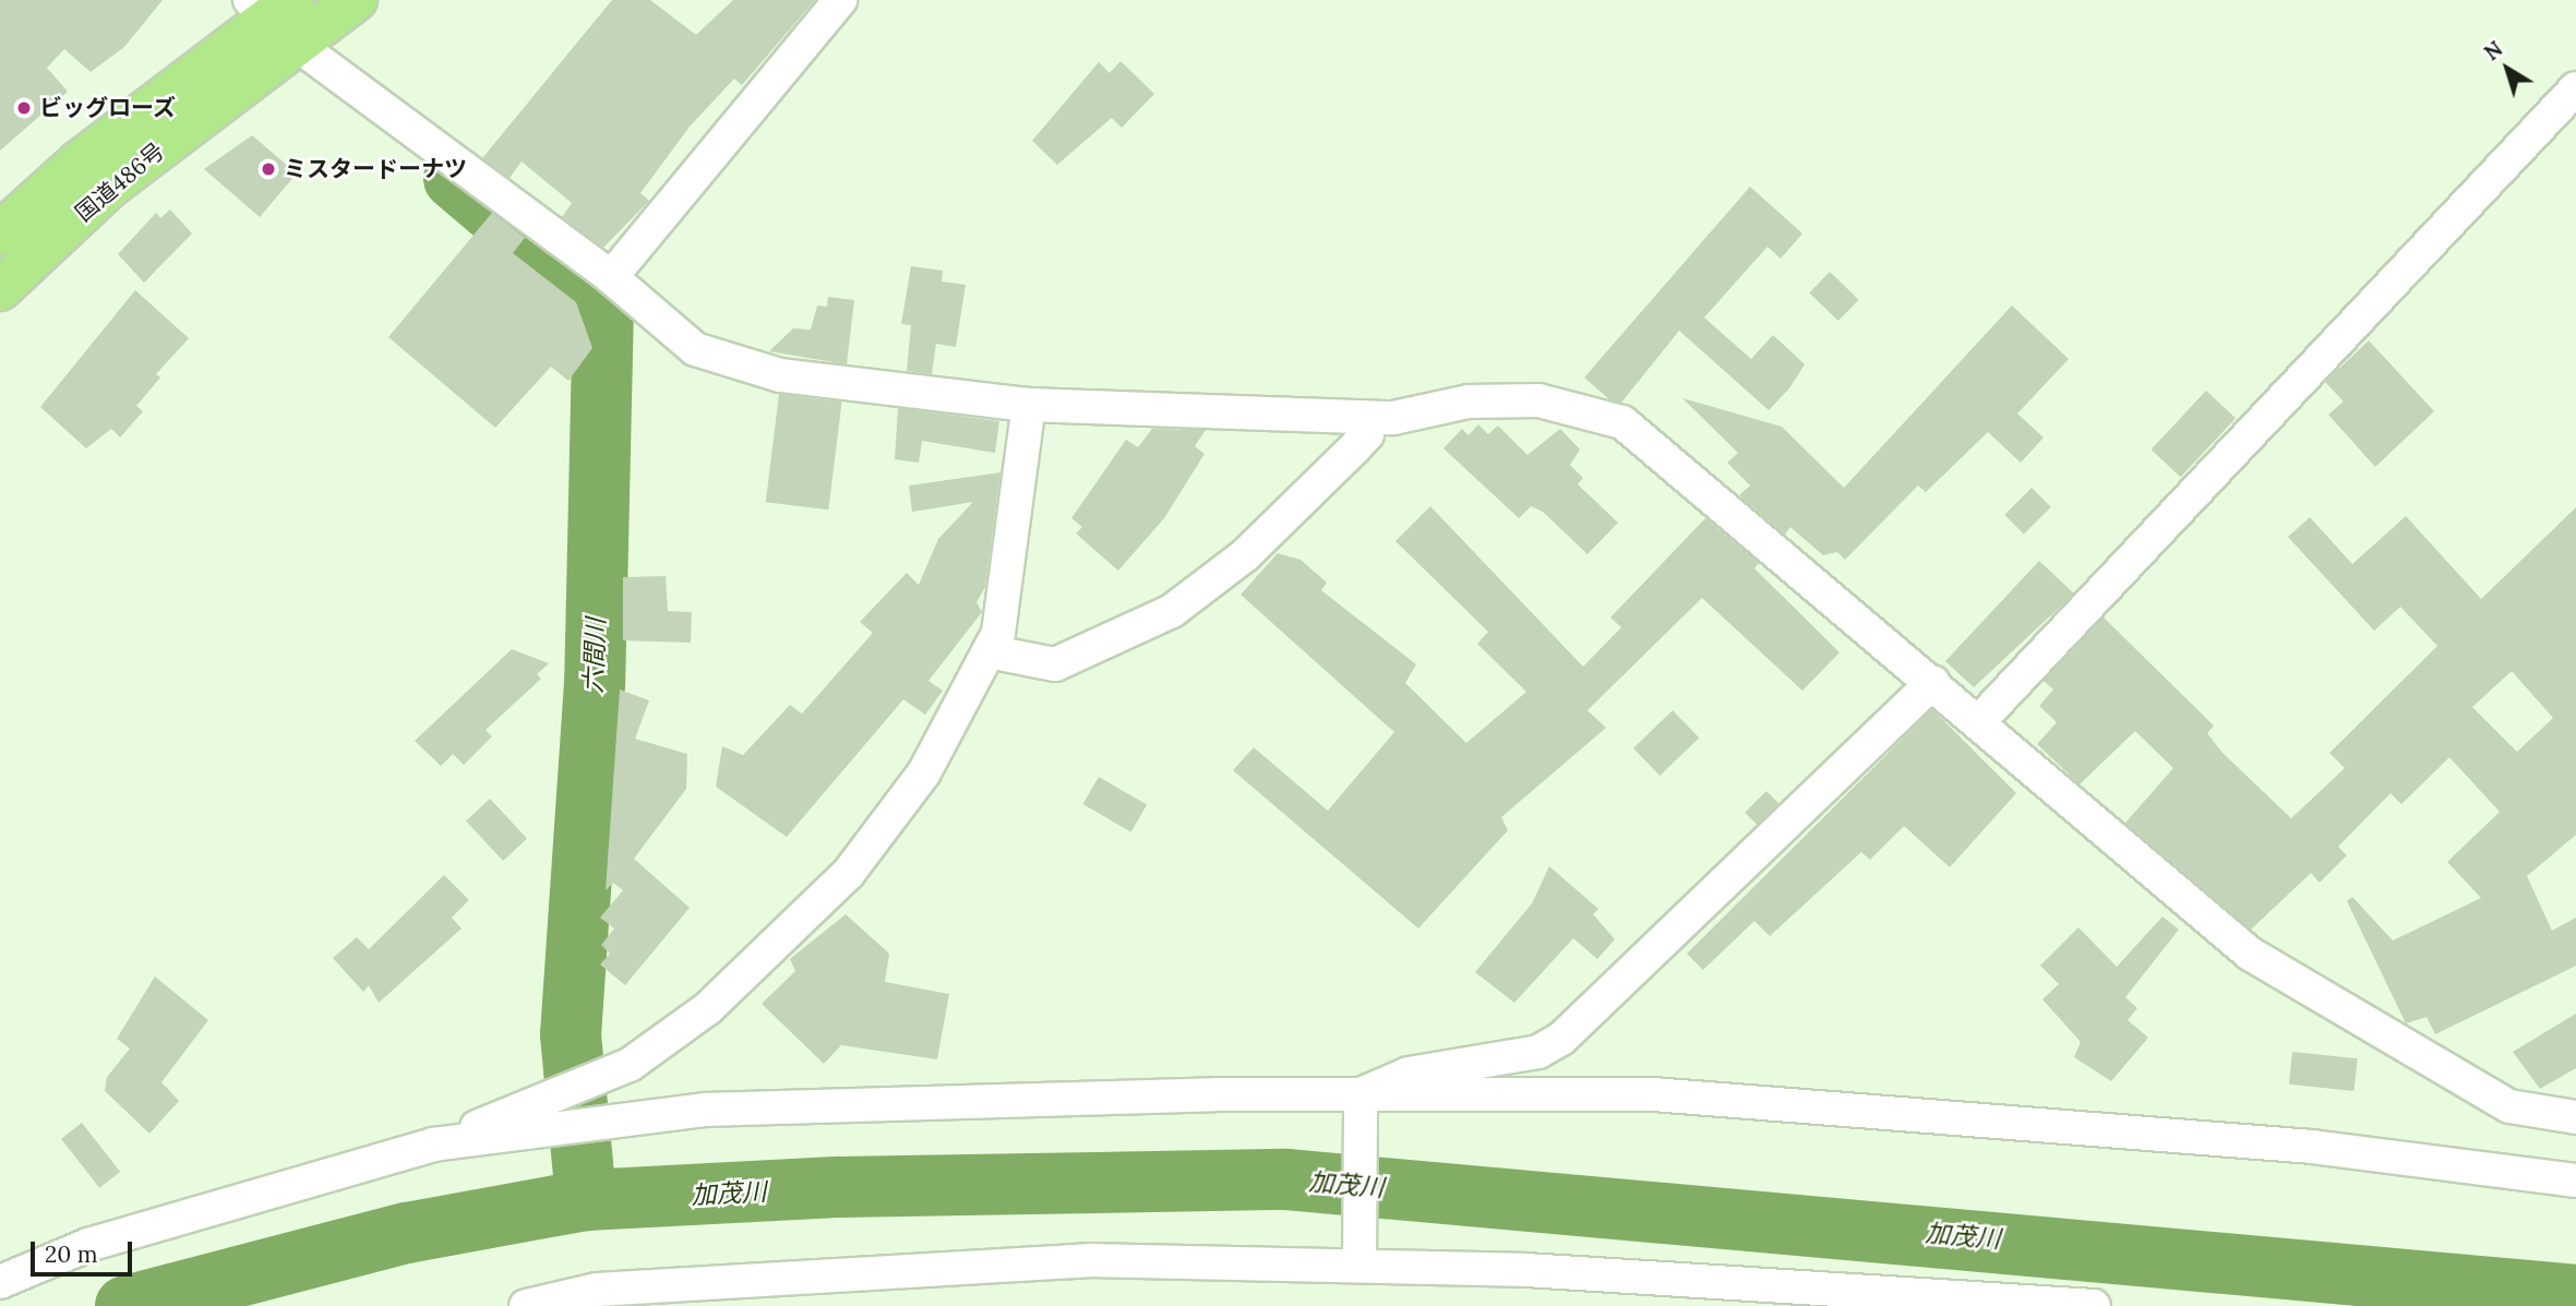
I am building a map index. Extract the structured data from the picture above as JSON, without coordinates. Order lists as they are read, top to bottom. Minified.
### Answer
{"streets":{"highway":["国道486号"]},"water":["六間川","加茂川"],"places":["ビッグローズ","ミスタードーナツ"],"scale_bar":"20 m","north":"top left"}
